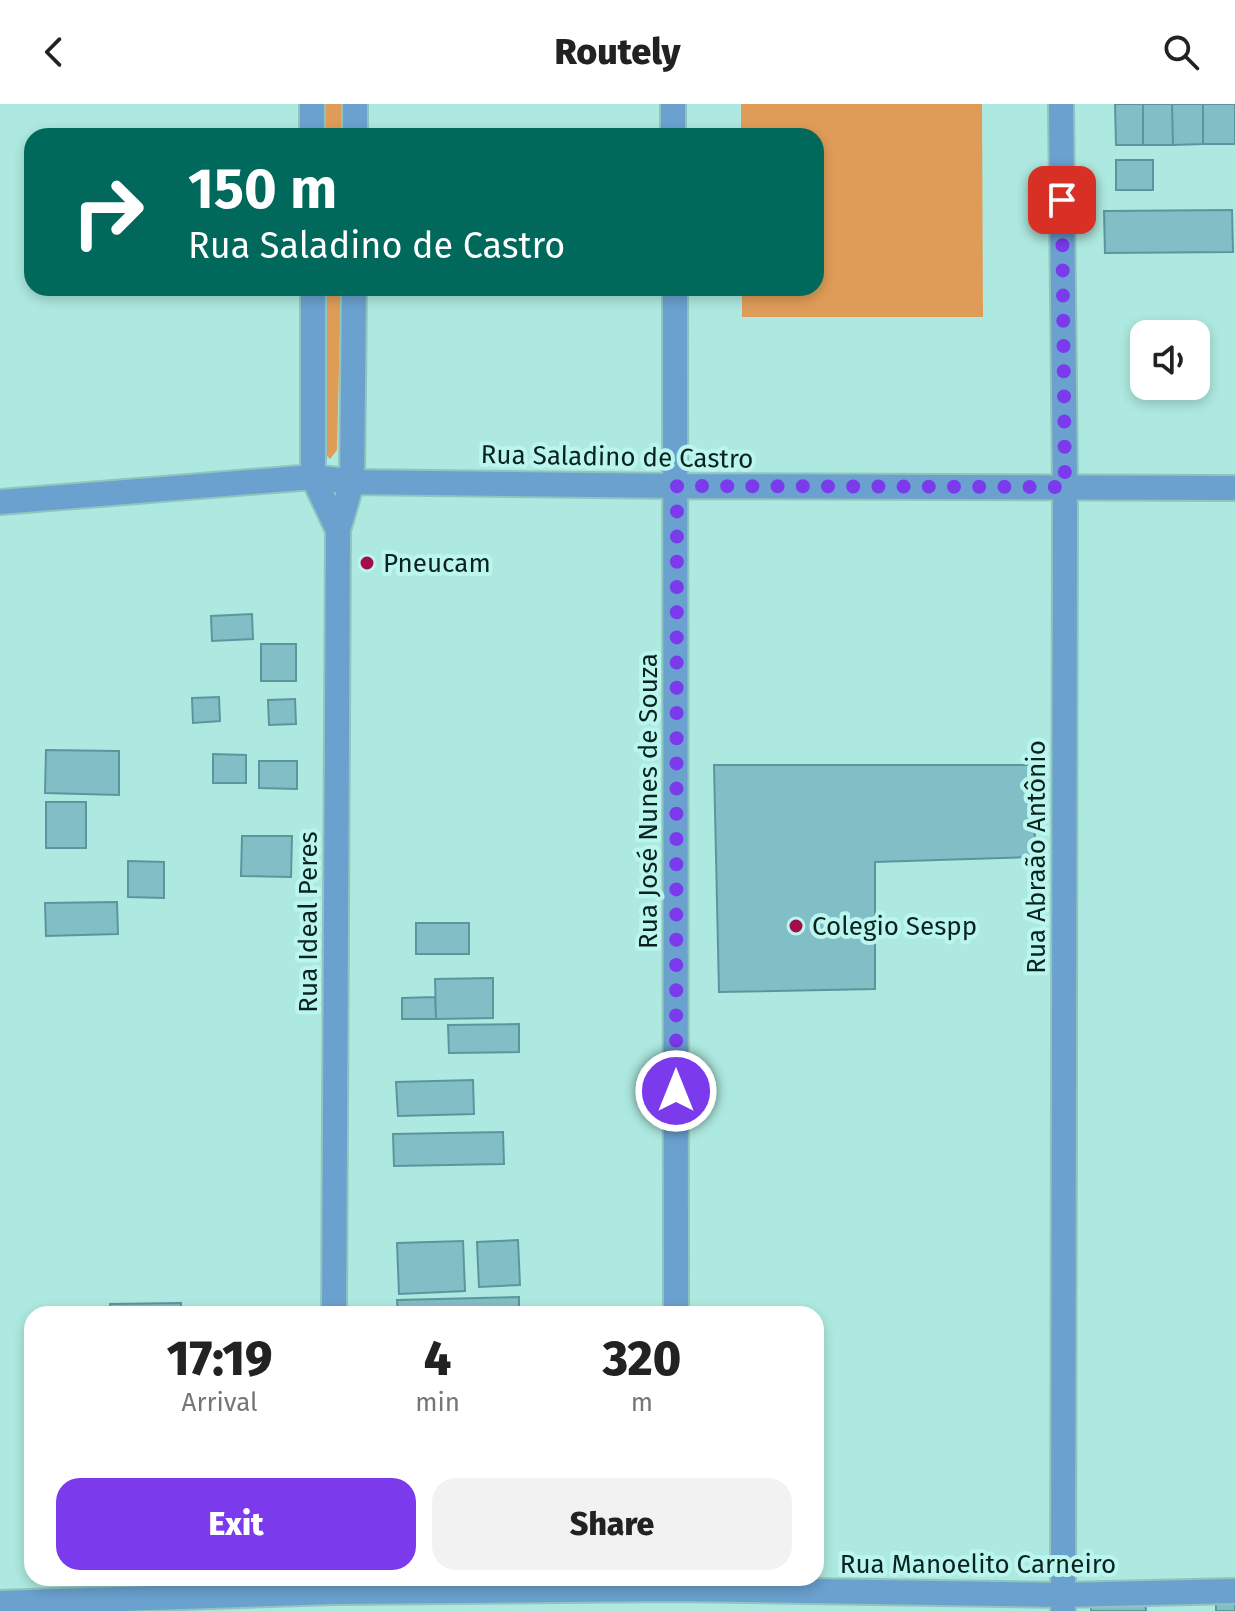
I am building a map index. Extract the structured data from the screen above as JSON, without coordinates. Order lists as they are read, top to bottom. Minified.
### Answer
{"streets":{"street":["Rua Saladino de Castro","Rua José Nunes de Souza","Rua Abraão Antônio","Rua Ideal Peres","Rua Manoelito Carneiro"]},"crossings":[["Rua Saladino de Castro","Rua José Nunes de Souza"],["Rua Saladino de Castro","Rua Abraão Antônio"],["Rua Saladino de Castro","Rua Ideal Peres"],["Rua Abraão Antônio","Rua Manoelito Carneiro"]],"places":["Pneucam","Colegio Sespp"],"page":{"header":"Routely","turn":["150 m","Rua Saladino de Castro"],"eta":["17:19","Arrival","4","min","320","m"],"buttons":["Exit","Share"]}}
